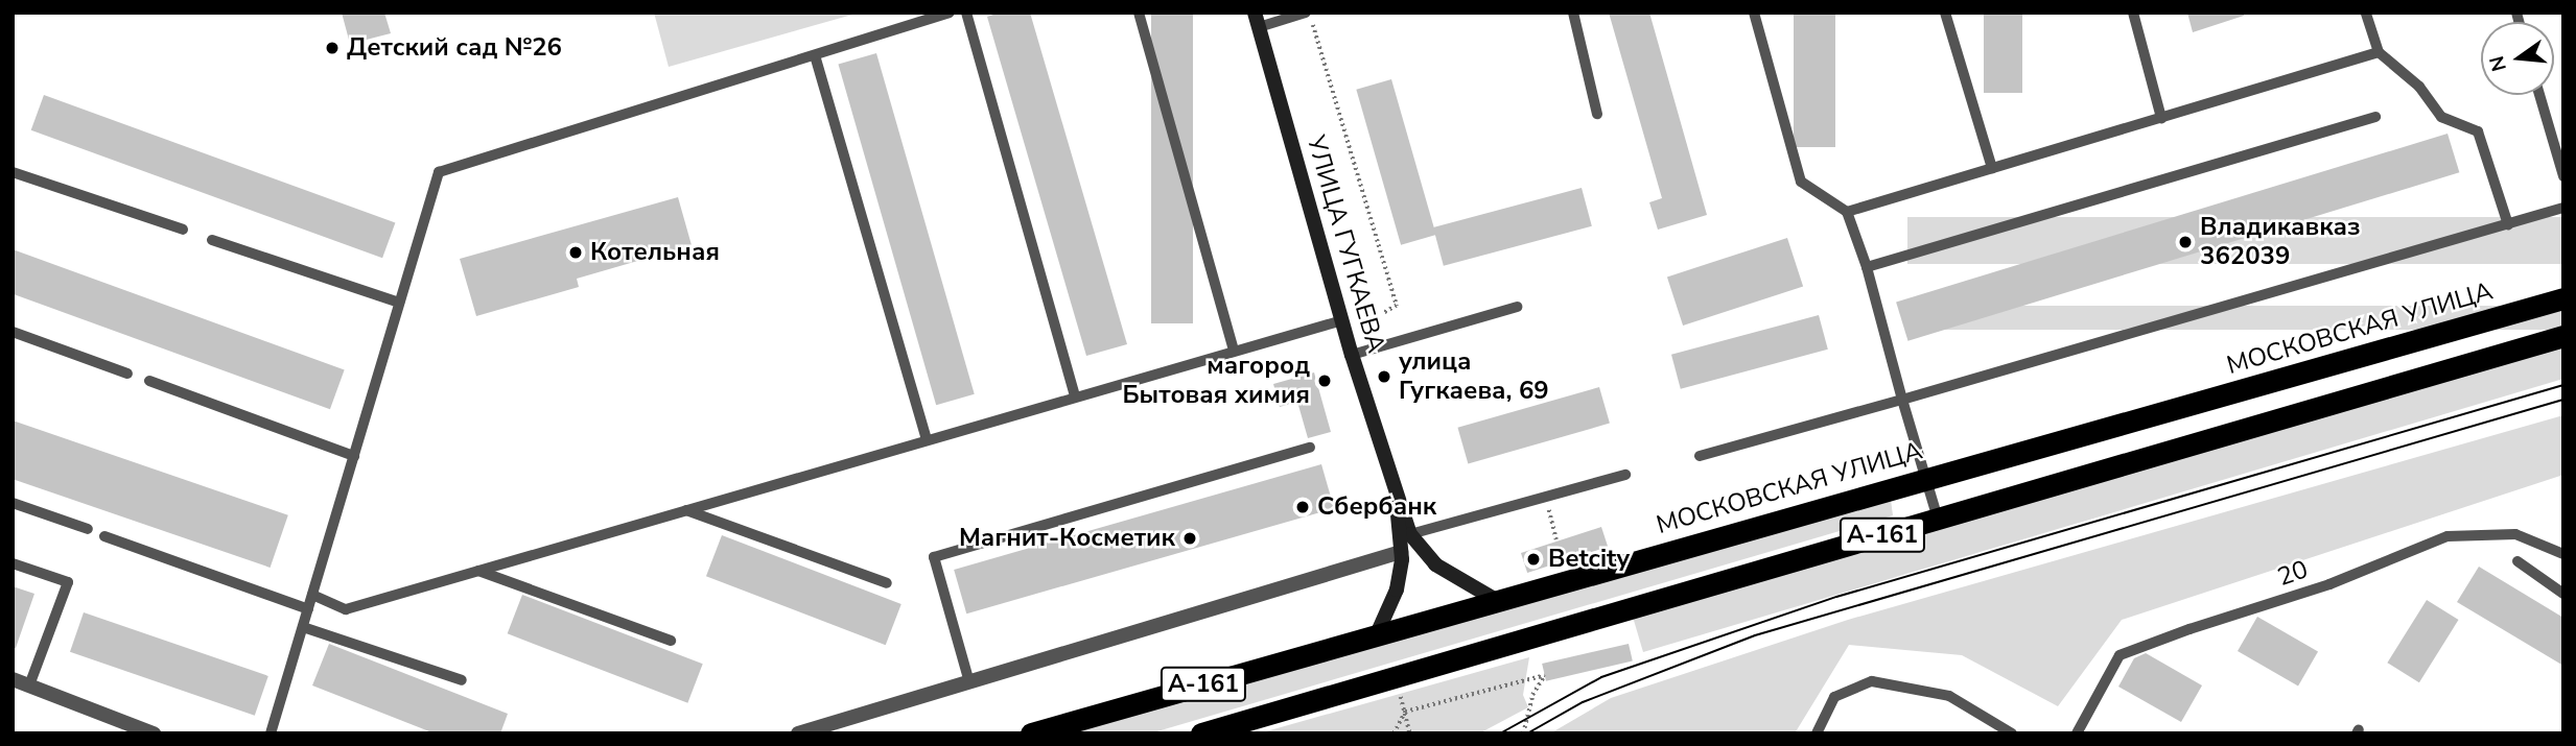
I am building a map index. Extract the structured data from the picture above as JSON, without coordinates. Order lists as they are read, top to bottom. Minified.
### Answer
{"streets":{"highway":["МОСКОВСКАЯ УЛИЦА","А-161"],"street":["УЛИЦА ГУГКАЕВА"],"lane":["20"]},"crossings":[["УЛИЦА ГУГКАЕВА","МОСКОВСКАЯ УЛИЦА"]],"places":["Детский сад №26","Владикавказ 362039","Котельная","улица Гугкаева, 69","магород Бытовая химия","Сбербанк","Магнит-Косметик","Betcity"],"north":"left"}
